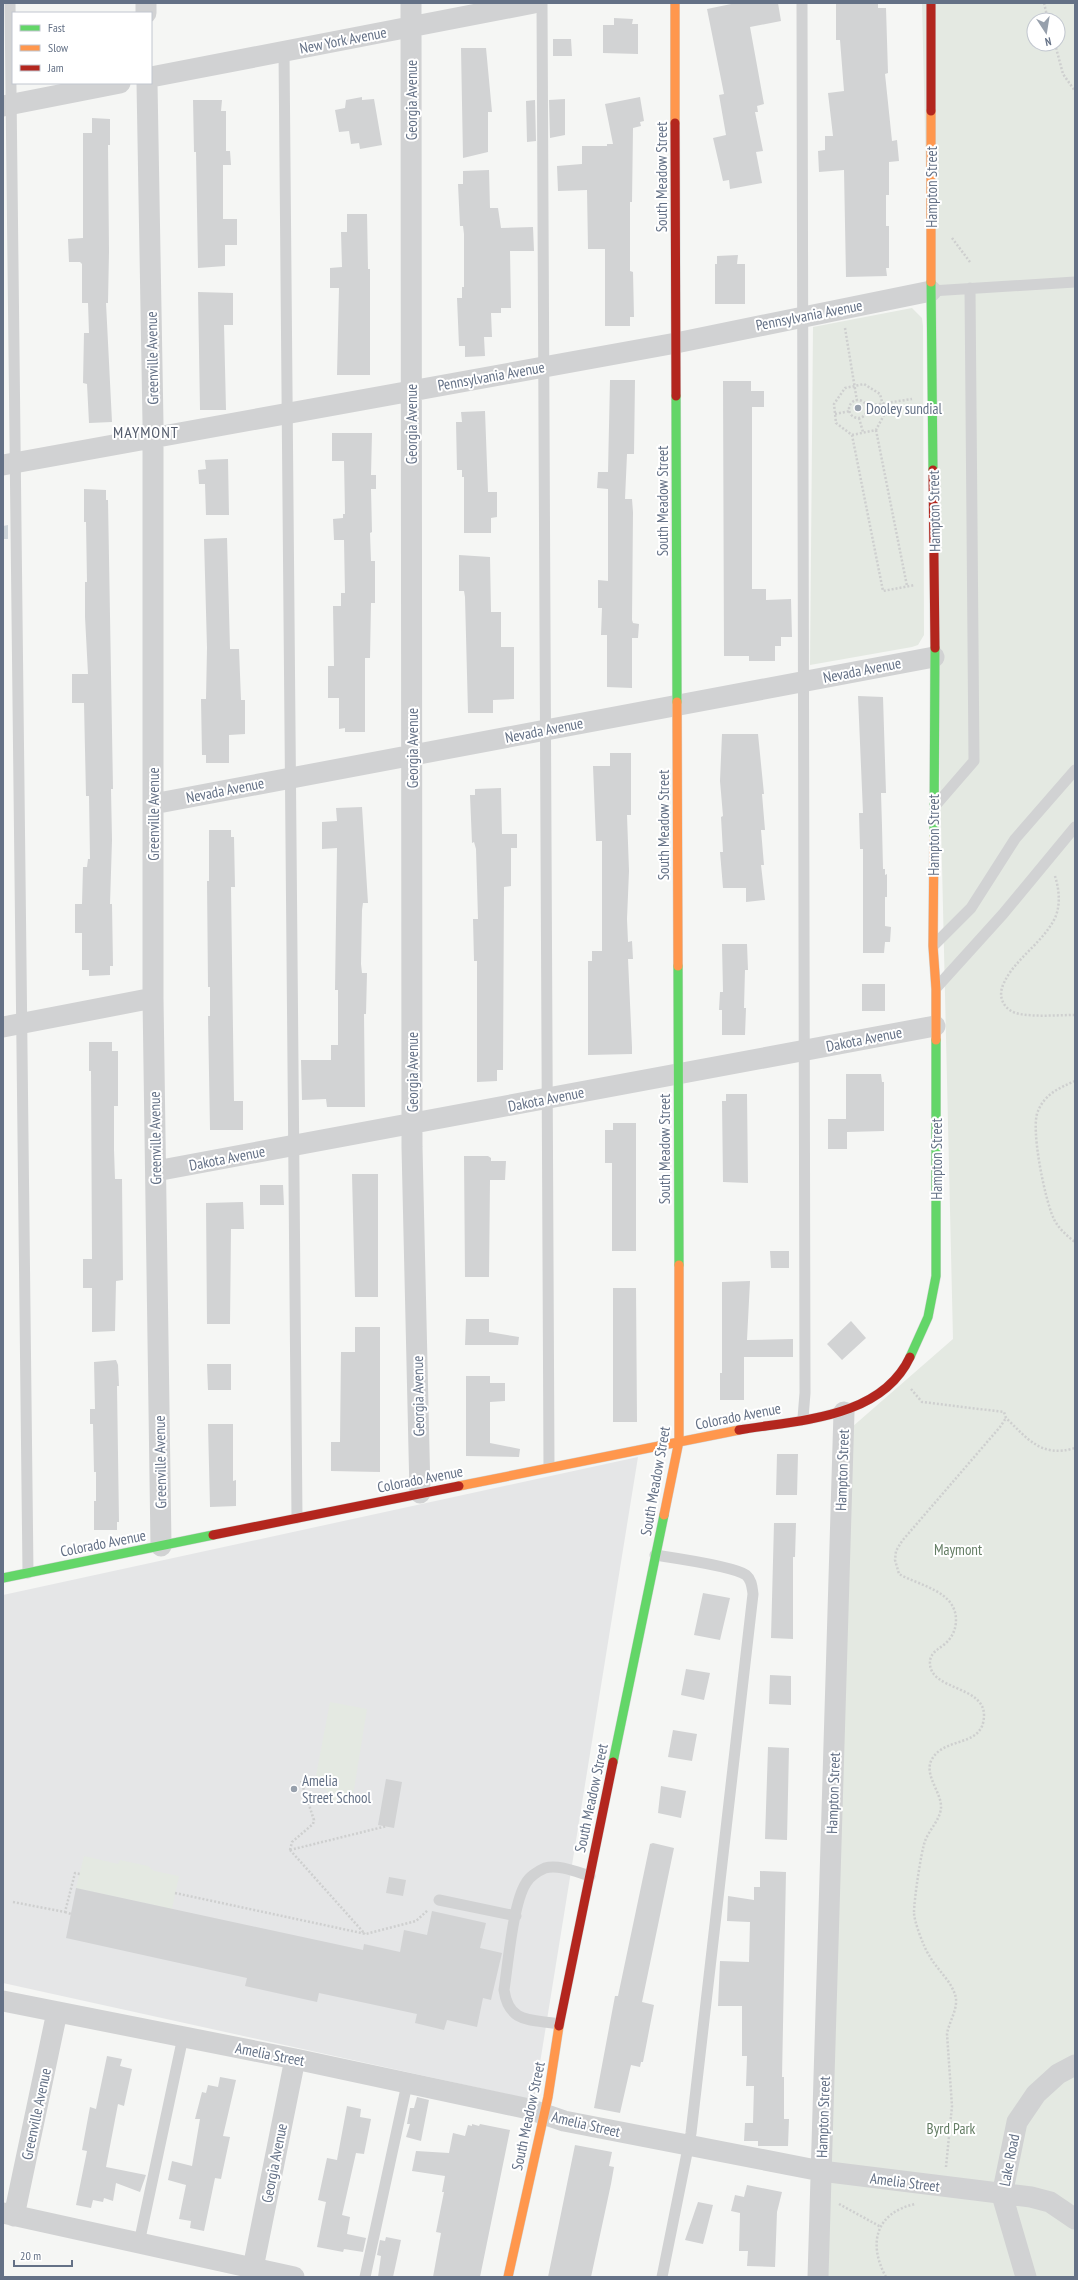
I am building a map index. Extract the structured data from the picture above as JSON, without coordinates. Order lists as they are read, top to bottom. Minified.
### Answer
{"streets":{"street":["New York Avenue","Georgia Avenue","South Meadow Street","Hampton Street","Pennsylvania Avenue","Greenville Avenue","Nevada Avenue","Dakota Avenue","Colorado Avenue","Amelia Street","Lake Road"]},"crossings":[["New York Avenue","Georgia Avenue"],["Georgia Avenue","Pennsylvania Avenue"],["Georgia Avenue","Nevada Avenue"],["Georgia Avenue","Dakota Avenue"],["Georgia Avenue","Colorado Avenue"],["Georgia Avenue","Amelia Street"],["South Meadow Street","Pennsylvania Avenue"],["South Meadow Street","Nevada Avenue"],["South Meadow Street","Dakota Avenue"],["South Meadow Street","Colorado Avenue"],["South Meadow Street","Amelia Street"],["Hampton Street","Pennsylvania Avenue"],["Hampton Street","Nevada Avenue"],["Hampton Street","Dakota Avenue"],["Hampton Street","Colorado Avenue"],["Hampton Street","Amelia Street"],["Pennsylvania Avenue","Greenville Avenue"],["Greenville Avenue","Nevada Avenue"],["Greenville Avenue","Dakota Avenue"],["Greenville Avenue","Colorado Avenue"],["Greenville Avenue","Amelia Street"],["Amelia Street","Lake Road"]],"districts":["MAYMONT"],"parks":["Maymont","Byrd Park"],"places":["Dooley sundial","Amelia Street School"],"legend":["Fast","Slow","Jam"],"scale_bar":"20 m","north":"bottom"}
